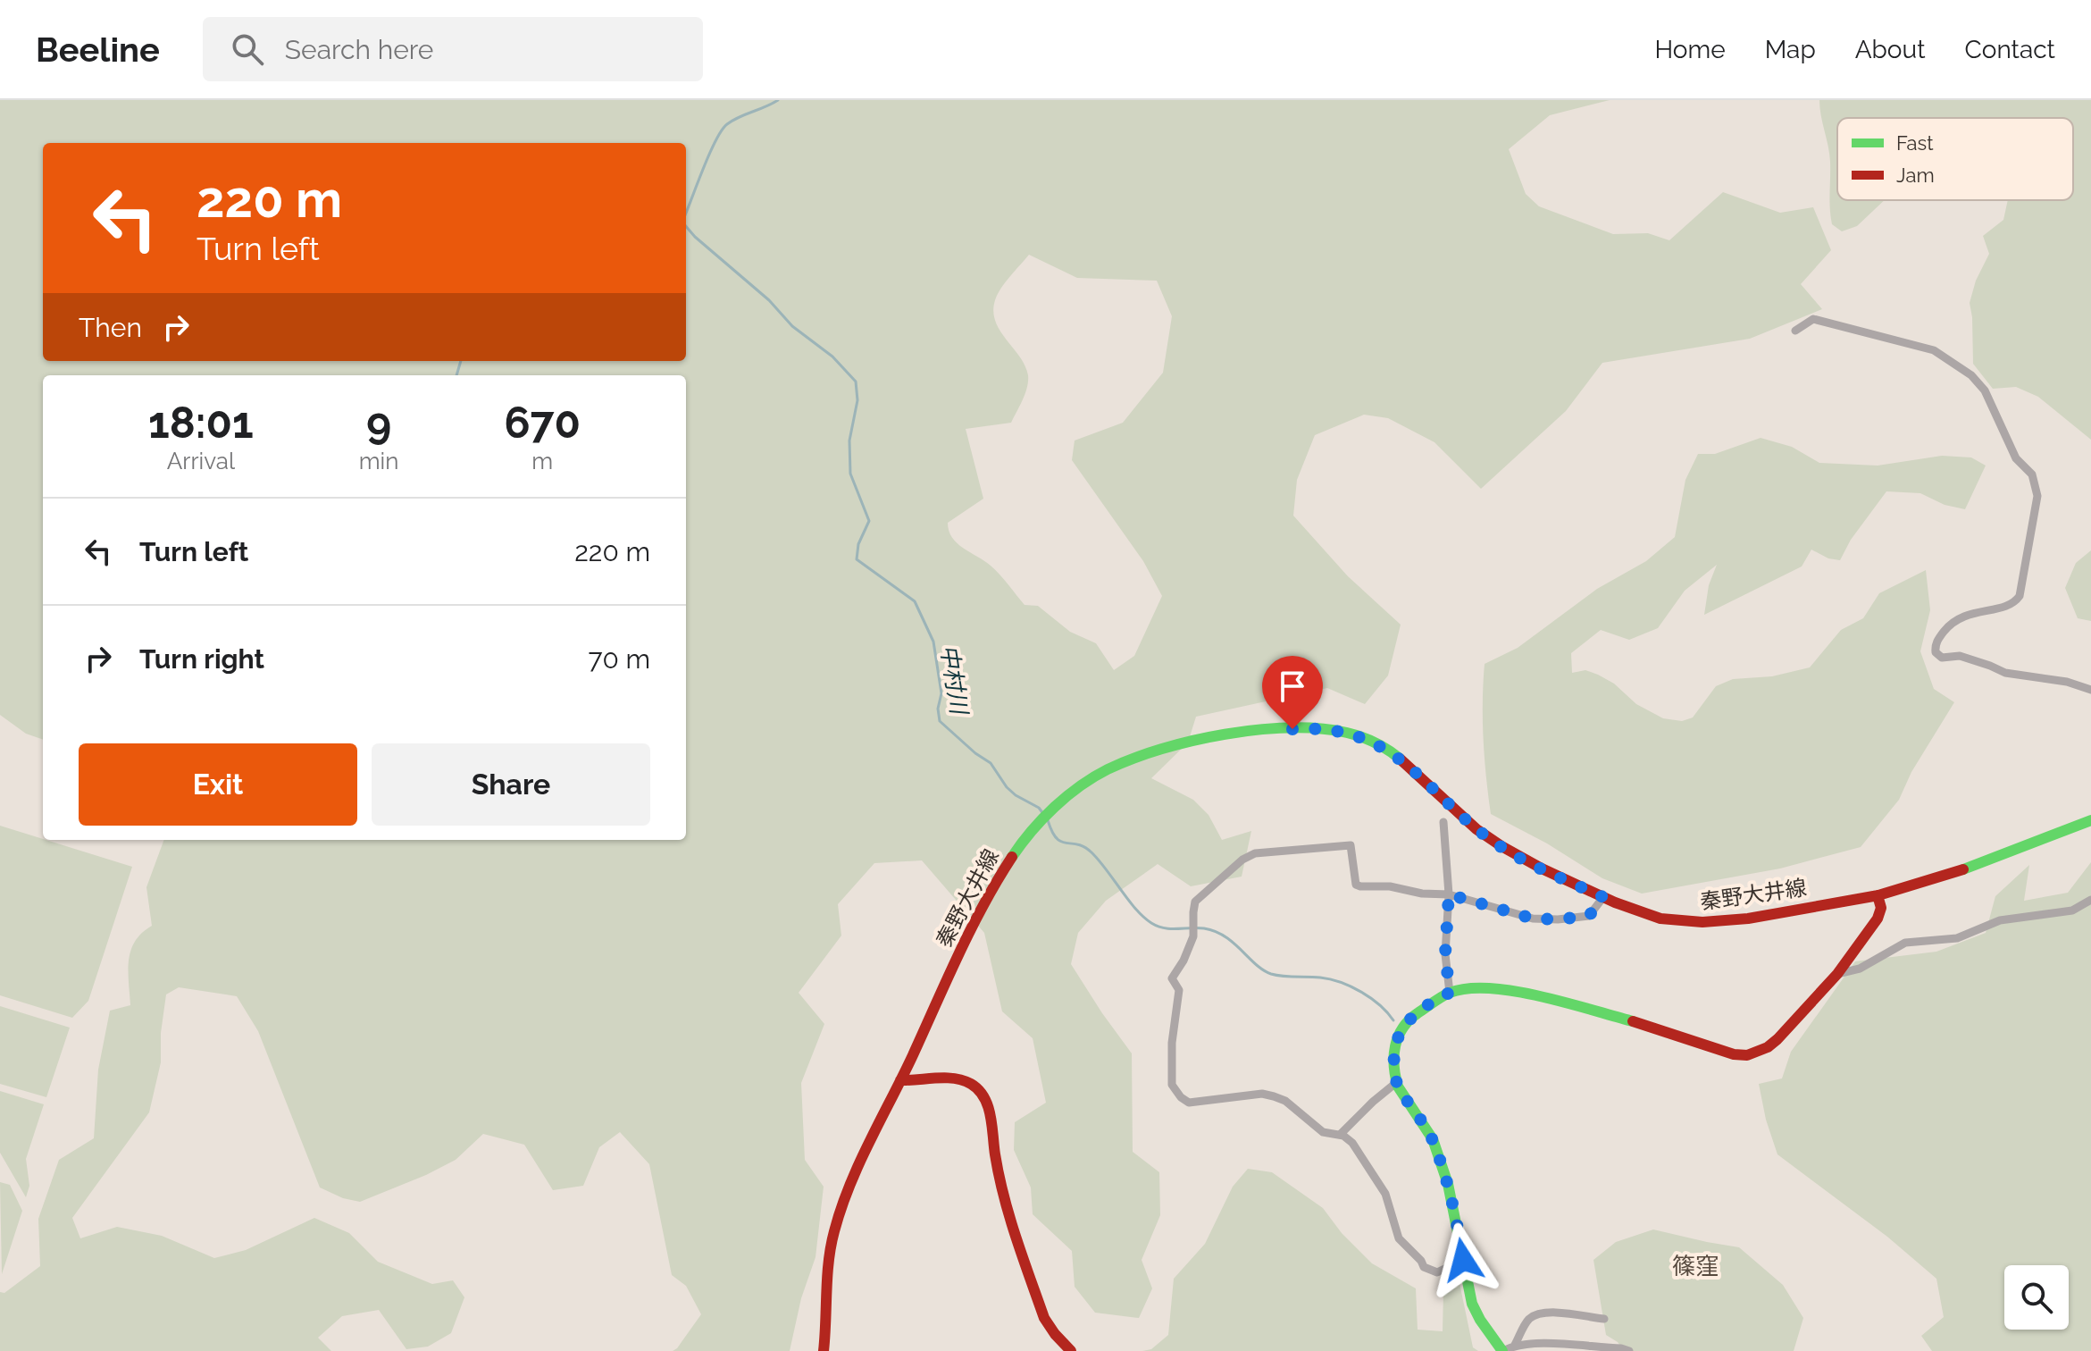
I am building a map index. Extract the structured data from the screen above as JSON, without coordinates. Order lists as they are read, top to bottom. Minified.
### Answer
{"streets":{"main road":["秦野大井線"]},"districts":["篠窪"],"water":["中村川"],"legend":["Fast","Jam"],"page":{"header":"Beeline","search":"Search here","nav":["Home","Map","About","Contact"],"turn":["220 m","Turn left"],"then":"Then","eta":["18:01","Arrival","9","min","670","m"],"list":[{"name":"Turn left","value":"220 m"},{"name":"Turn right","value":"70 m"}],"buttons":["Exit","Share"]}}
